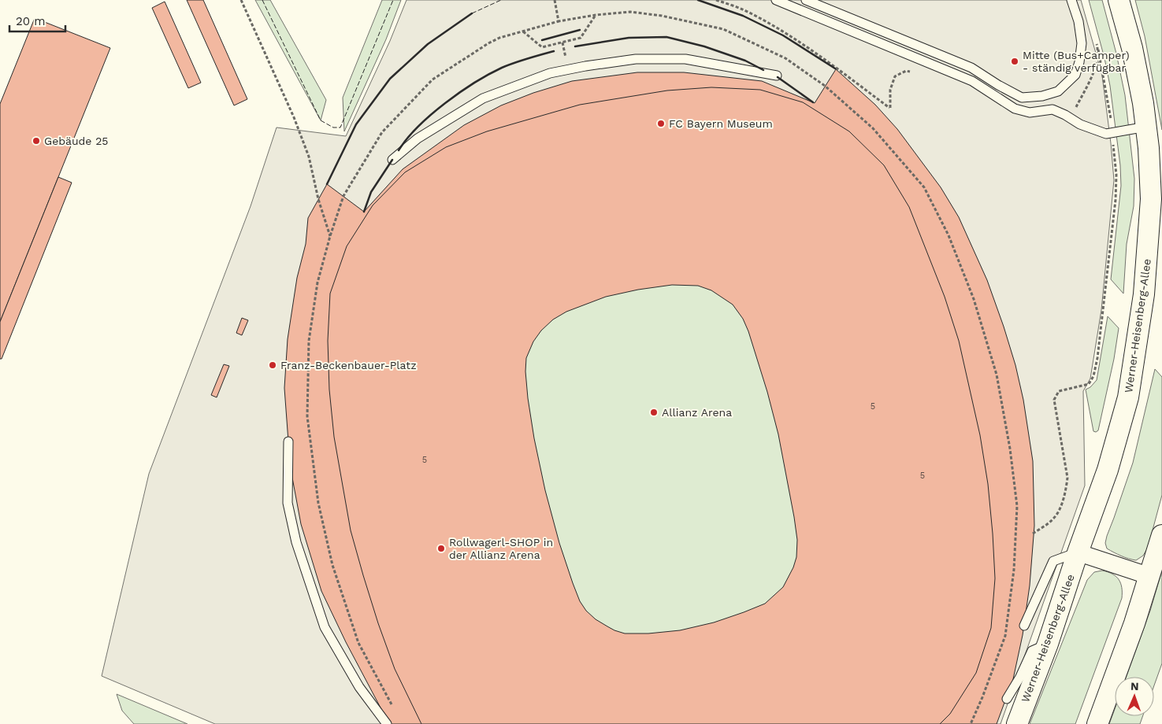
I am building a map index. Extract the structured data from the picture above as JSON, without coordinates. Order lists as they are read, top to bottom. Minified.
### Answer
{"streets":{"street":["Werner-Heisenberg-Allee"]},"places":["Mitte (Bus+Camper) - ständig verfügbar","FC Bayern Museum","Gebäude 25","Franz-Beckenbauer-Platz","Allianz Arena","Rollwagerl-SHOP in der Allianz Arena"],"house_numbers":["5","5","5"],"scale_bar":"20 m","north":"top"}
